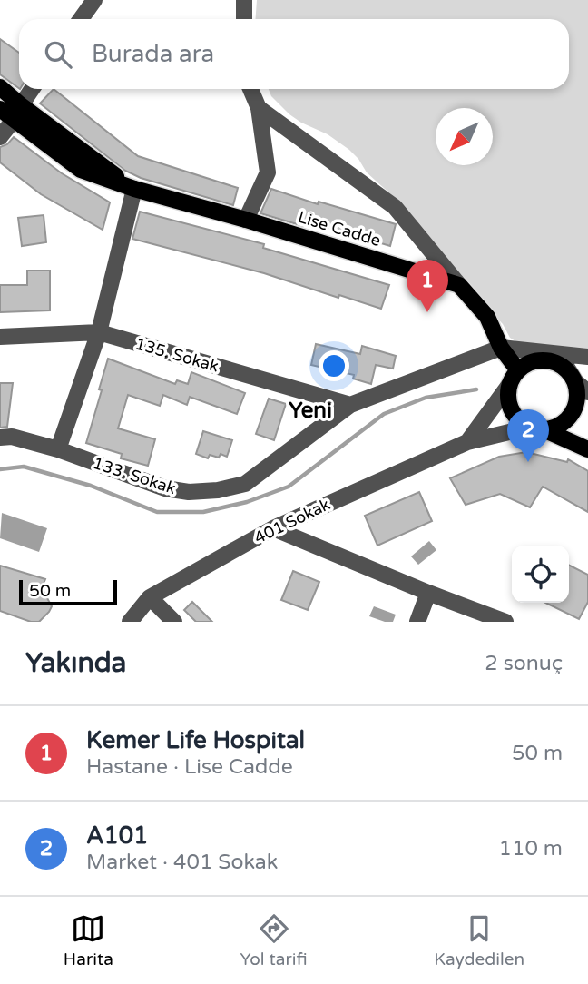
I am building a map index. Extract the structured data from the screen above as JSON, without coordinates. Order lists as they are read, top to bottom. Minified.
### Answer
{"streets":{"main road":["Lise Cadde"],"street":["135. Sokak","133. Sokak","401 Sokak"]},"crossings":[["135. Sokak","133. Sokak"]],"districts":["Yeni"],"scale_bar":"50 m","north":"bottom left","page":{"search":"Burada ara","pins":["1","2"],"scale":"50 m","heading":["Yakında","2 sonuç"],"list":[{"mark":"1","name":"Kemer Life Hospital","note":"Hastane · Lise Cadde","value":"50 m"},{"mark":"2","name":"A101","note":"Market · 401 Sokak","value":"110 m"}],"nav":["Harita","Yol tarifi","Kaydedilen"]}}
